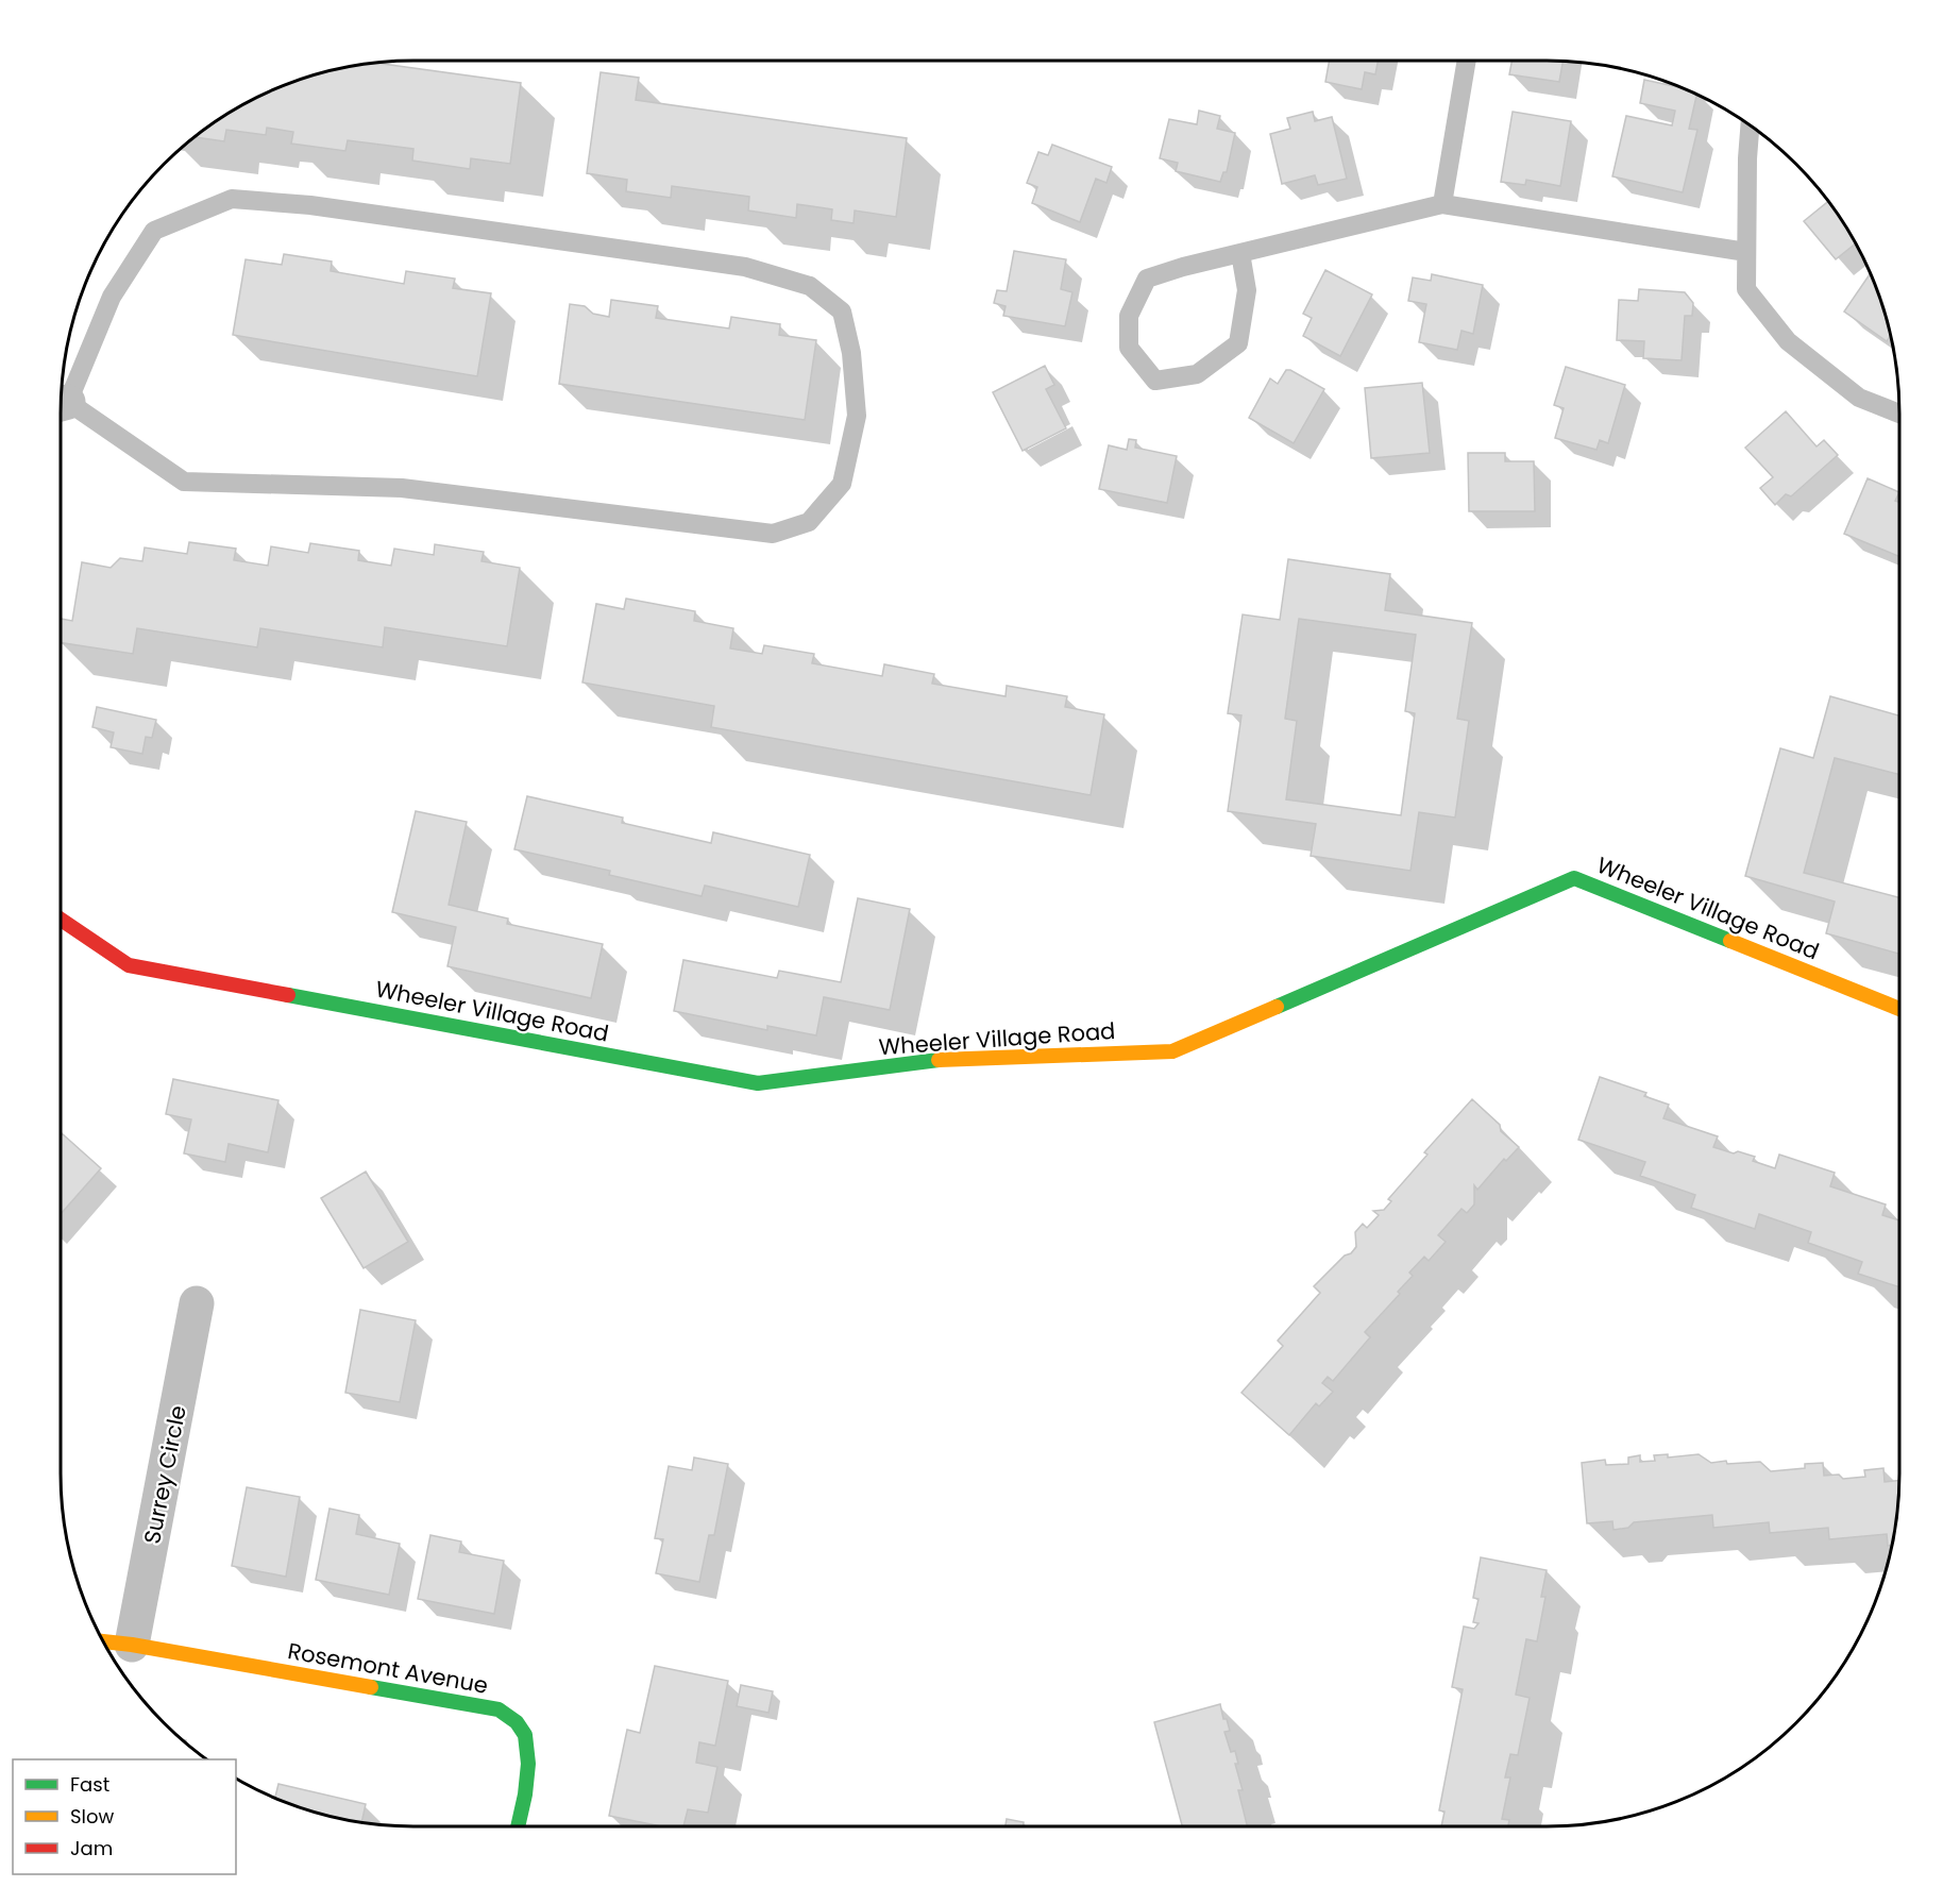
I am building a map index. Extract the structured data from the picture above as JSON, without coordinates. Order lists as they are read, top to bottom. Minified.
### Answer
{"streets":{"street":["Wheeler Village Road","Surrey Circle","Rosemont Avenue"]},"crossings":[["Surrey Circle","Rosemont Avenue"]],"legend":["Fast","Slow","Jam"]}
